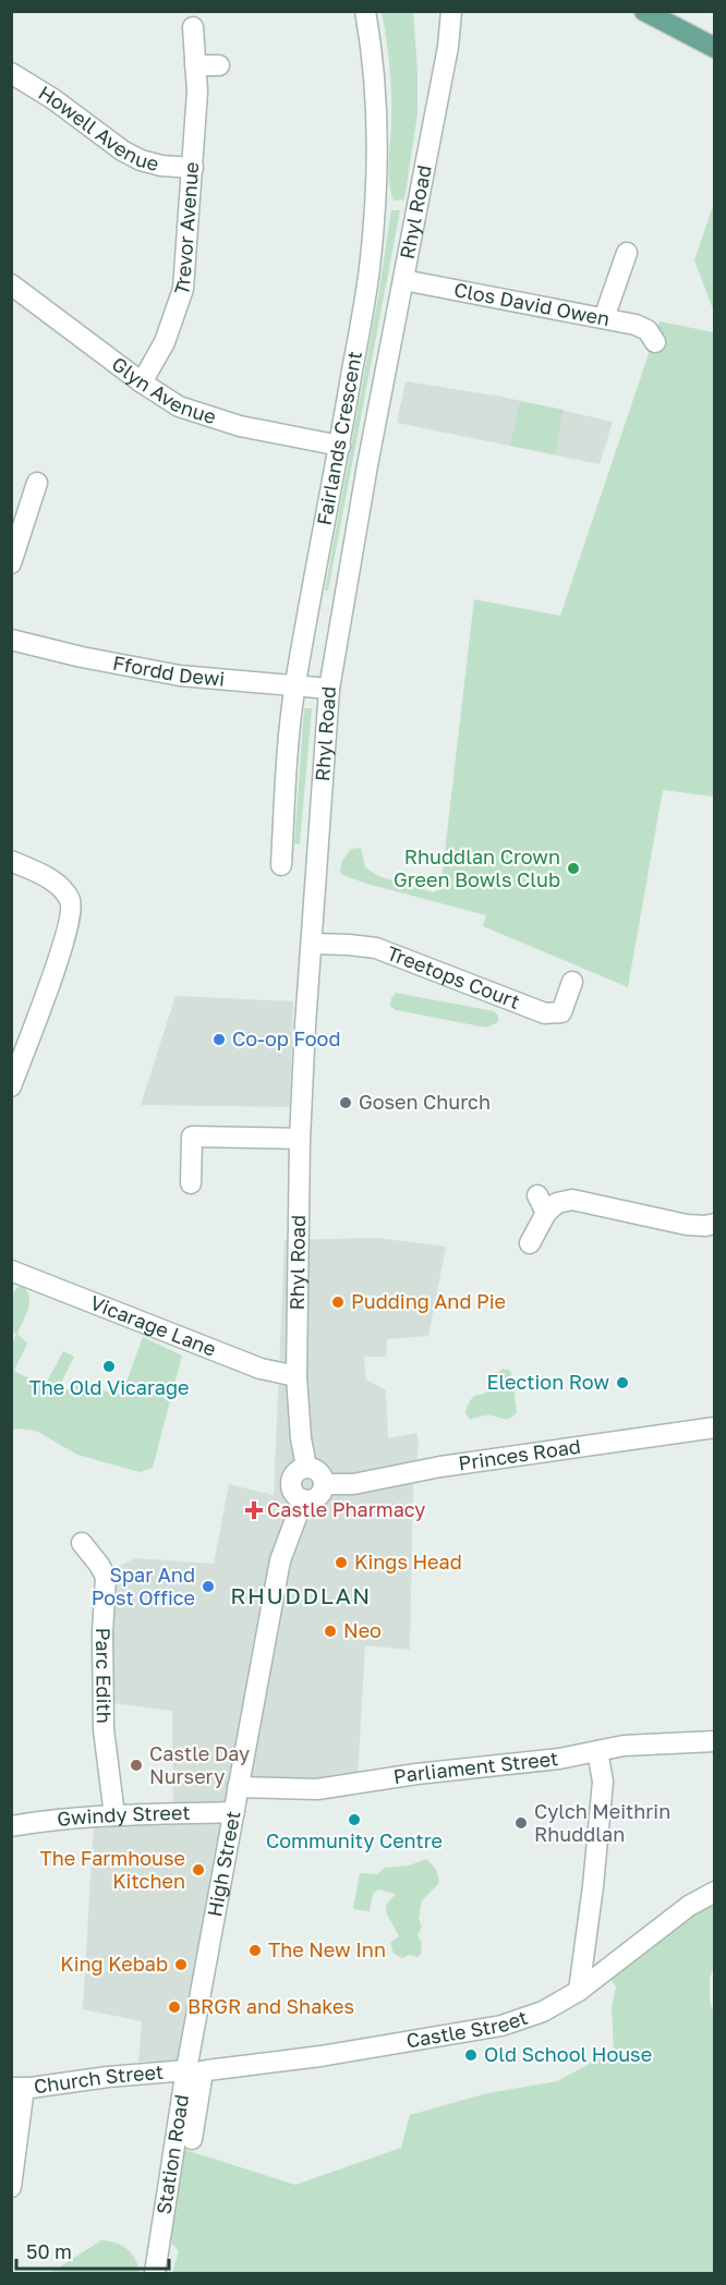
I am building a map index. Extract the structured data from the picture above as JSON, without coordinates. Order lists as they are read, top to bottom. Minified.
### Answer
{"streets":{"street":["Howell Avenue","Rhyl Road","Trevor Avenue","Clos David Owen","Glyn Avenue","Fairlands Crescent","Ffordd Dewi","Treetops Court","Vicarage Lane","Princes Road","Parc Edith","Parliament Street","Gwindy Street","High Street","Castle Street","Church Street","Station Road"]},"crossings":[["Howell Avenue","Trevor Avenue"],["Rhyl Road","Clos David Owen"],["Rhyl Road","Ffordd Dewi"],["Rhyl Road","Treetops Court"],["Rhyl Road","Vicarage Lane"],["Rhyl Road","Princes Road"],["Rhyl Road","High Street"],["Trevor Avenue","Glyn Avenue"],["Glyn Avenue","Fairlands Crescent"],["Fairlands Crescent","Ffordd Dewi"],["Princes Road","High Street"],["Parc Edith","Gwindy Street"],["Parliament Street","High Street"],["Gwindy Street","High Street"],["High Street","Castle Street"],["High Street","Church Street"],["High Street","Station Road"],["Castle Street","Church Street"],["Castle Street","Station Road"],["Church Street","Station Road"]],"districts":["RHUDDLAN"],"places":{"other":["Rhuddlan Crown Green Bowls Club","Co-op Food","Gosen Church","Pudding And Pie","The Old Vicarage","Election Row","Kings Head","Spar And Post Office","Neo","Castle Day Nursery","Community Centre","Cylch Meithrin Rhuddlan","The Farmhouse Kitchen","The New Inn","King Kebab","BRGR and Shakes","Old School House"],"health":["Castle Pharmacy"]},"scale_bar":"50 m"}
